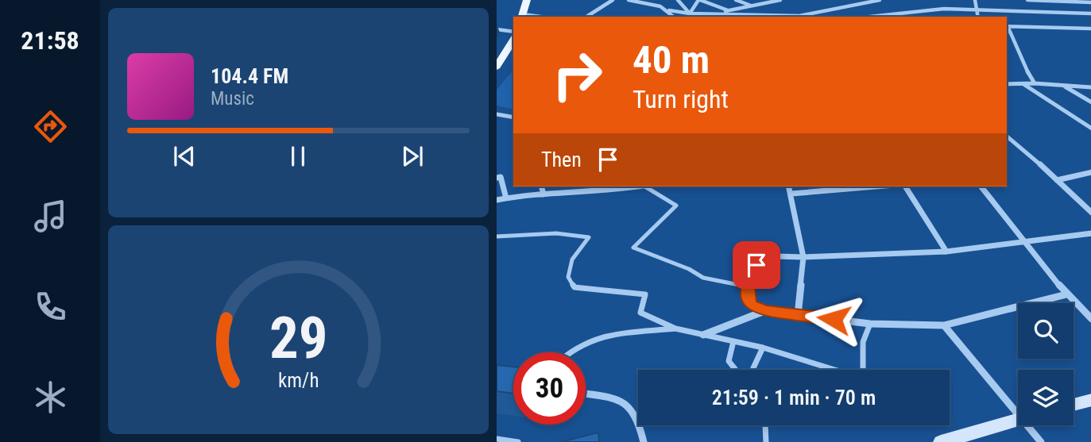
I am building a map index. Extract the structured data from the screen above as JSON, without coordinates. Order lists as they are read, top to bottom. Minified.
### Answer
{"page":{"tabs":"21:58","turn":["40 m","Turn right"],"song":["104.4 FM","Music"],"then":"Then","limit":"30","trip":"21:59 · 1 min · 70 m","gauge":["29","km/h"]}}
